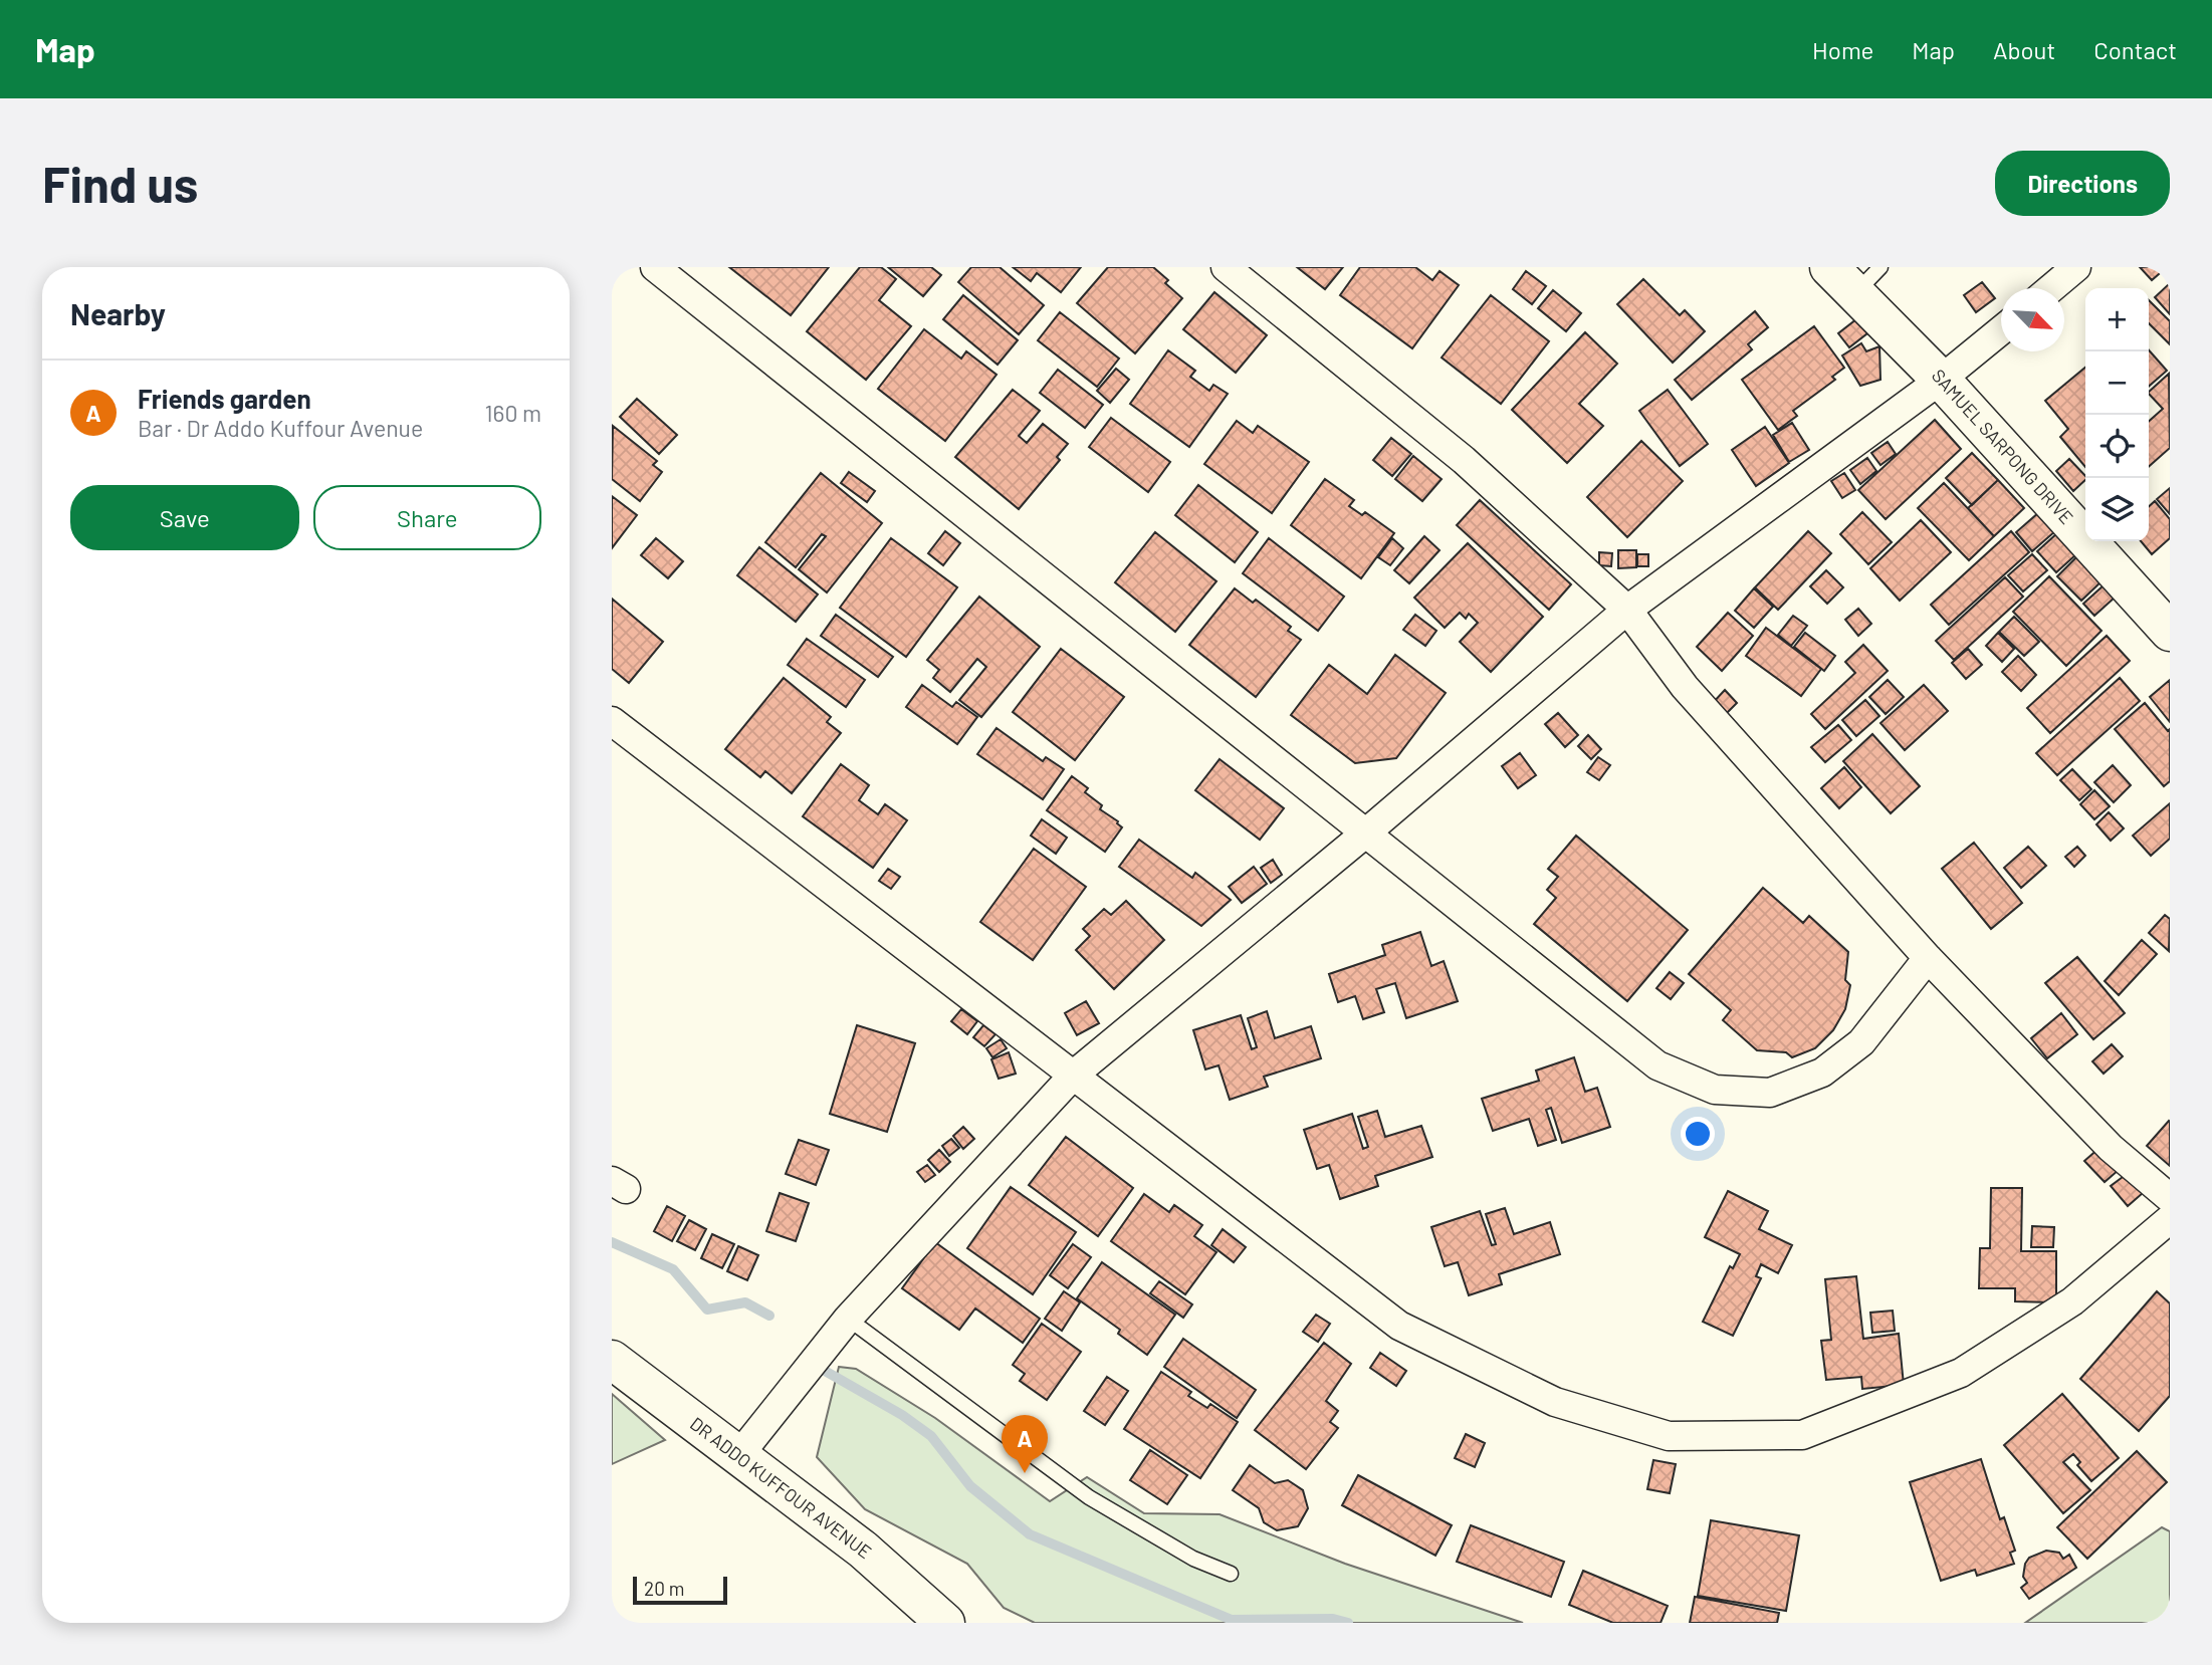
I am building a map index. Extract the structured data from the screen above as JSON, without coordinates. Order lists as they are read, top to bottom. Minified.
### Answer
{"streets":{"street":["SAMUEL SARPONG DRIVE","DR ADDO KUFFOUR AVENUE"]},"scale_bar":"20 m","north":"bottom right","page":{"header":"Map","nav":["Home","Map","About","Contact"],"buttons":["Directions",["Save","Share"]],"title":"Find us","heading":"Nearby","map_buttons":["+","−"],"list":[{"mark":"A","name":"Friends garden","note":"Bar · Dr Addo Kuffour Avenue","value":"160 m"}],"pins":"A","scale":"20 m"}}
